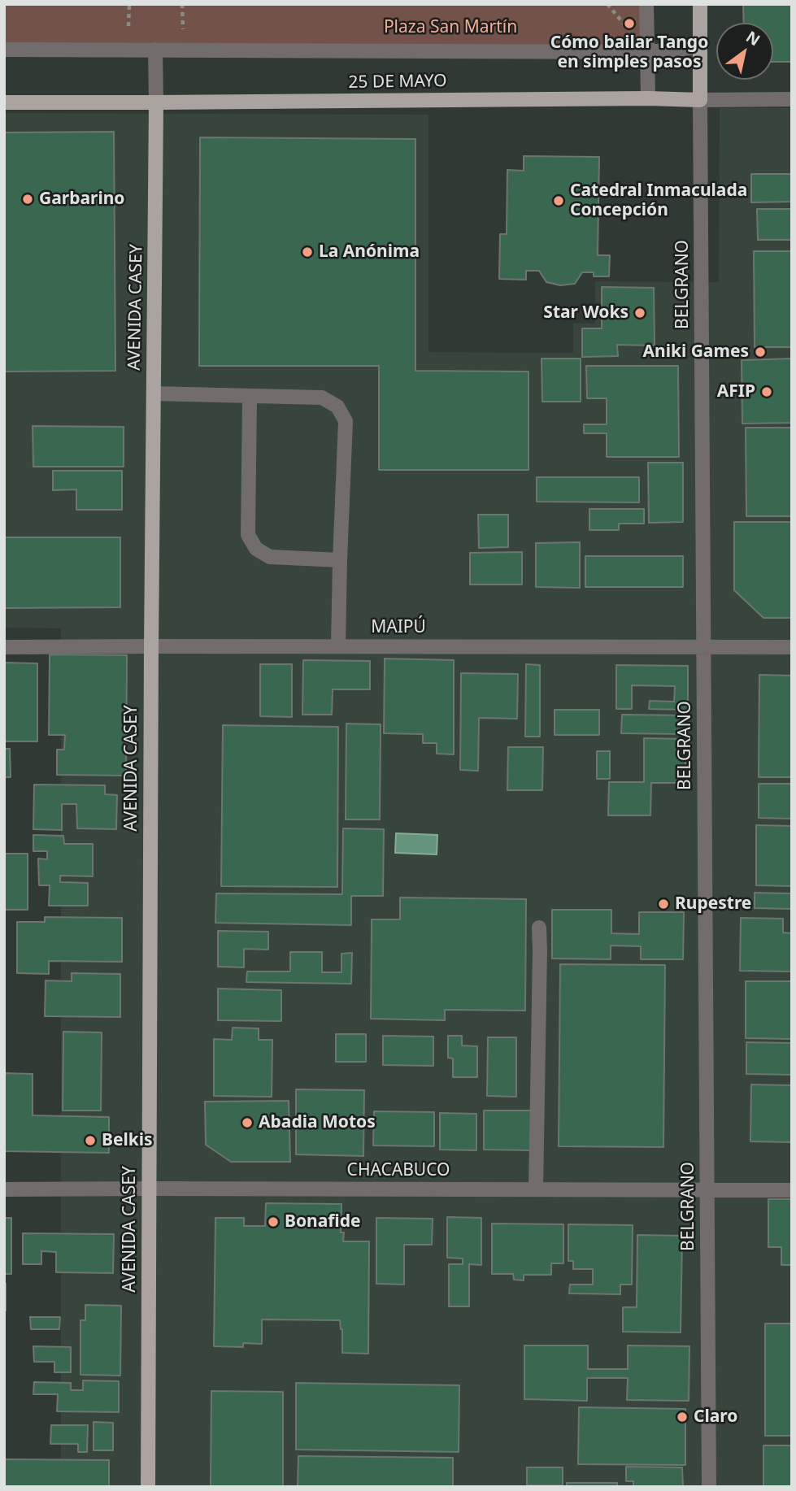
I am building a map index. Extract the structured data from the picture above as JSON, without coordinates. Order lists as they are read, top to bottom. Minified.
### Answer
{"streets":{"main road":["25 DE MAYO","BELGRANO","AVENIDA CASEY"],"street":["MAIPÚ","CHACABUCO"]},"crossings":[["25 DE MAYO","BELGRANO"],["25 DE MAYO","AVENIDA CASEY"],["BELGRANO","MAIPÚ"],["BELGRANO","CHACABUCO"],["AVENIDA CASEY","MAIPÚ"],["AVENIDA CASEY","CHACABUCO"]],"parks":["Plaza San Martín"],"places":["Cómo bailar Tango en simples pasos","Garbarino","Catedral Inmaculada Concepción","La Anónima","Star Woks","Aniki Games","AFIP","Rupestre","Abadia Motos","Belkis","Bonafide","Claro"],"north":"top right"}
